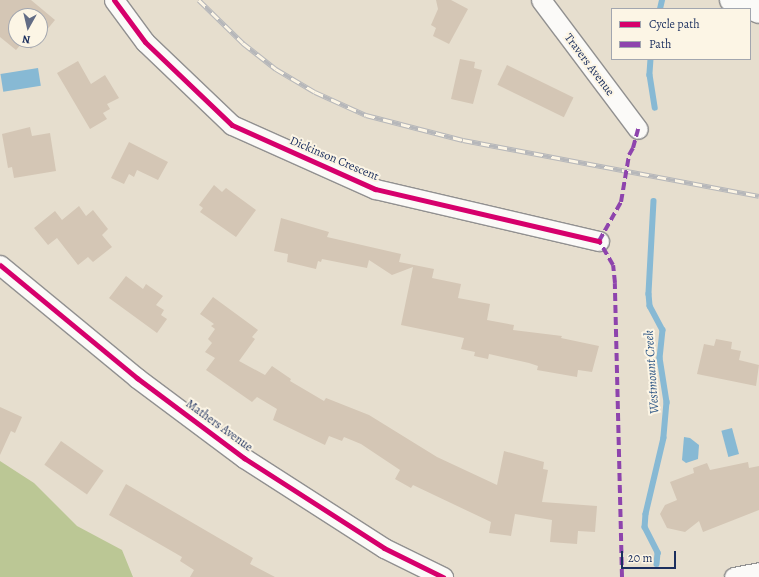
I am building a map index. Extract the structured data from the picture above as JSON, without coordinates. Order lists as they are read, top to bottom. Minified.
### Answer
{"streets":{"street":["Travers Avenue","Dickinson Crescent","Mathers Avenue"]},"water":["Westmount Creek"],"legend":["Cycle path","Path"],"scale_bar":"20 m","north":"bottom"}
